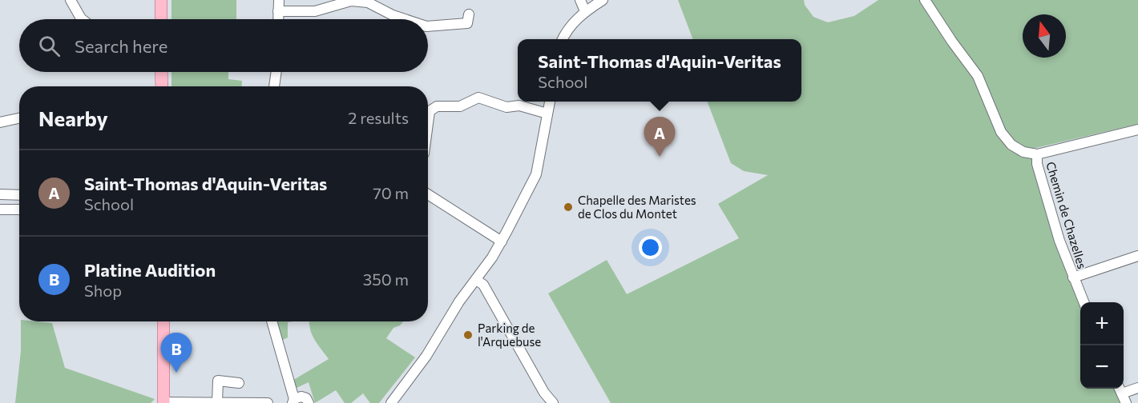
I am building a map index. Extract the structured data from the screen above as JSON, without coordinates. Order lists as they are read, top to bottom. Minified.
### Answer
{"streets":{"street":["Chemin de Chazelles"]},"places":["Chapelle des Maristes de Clos du Montet","Parking de l'Arquebuse"],"north":"top","page":{"search":"Search here","popup":["Saint-Thomas d'Aquin-Veritas","School"],"heading":["Nearby","2 results"],"pins":["A","B"],"list":[{"mark":"A","name":"Saint-Thomas d'Aquin-Veritas","note":"School","value":"70 m"},{"mark":"B","name":"Platine Audition","note":"Shop","value":"350 m"}],"map_buttons":["+","−"]}}
